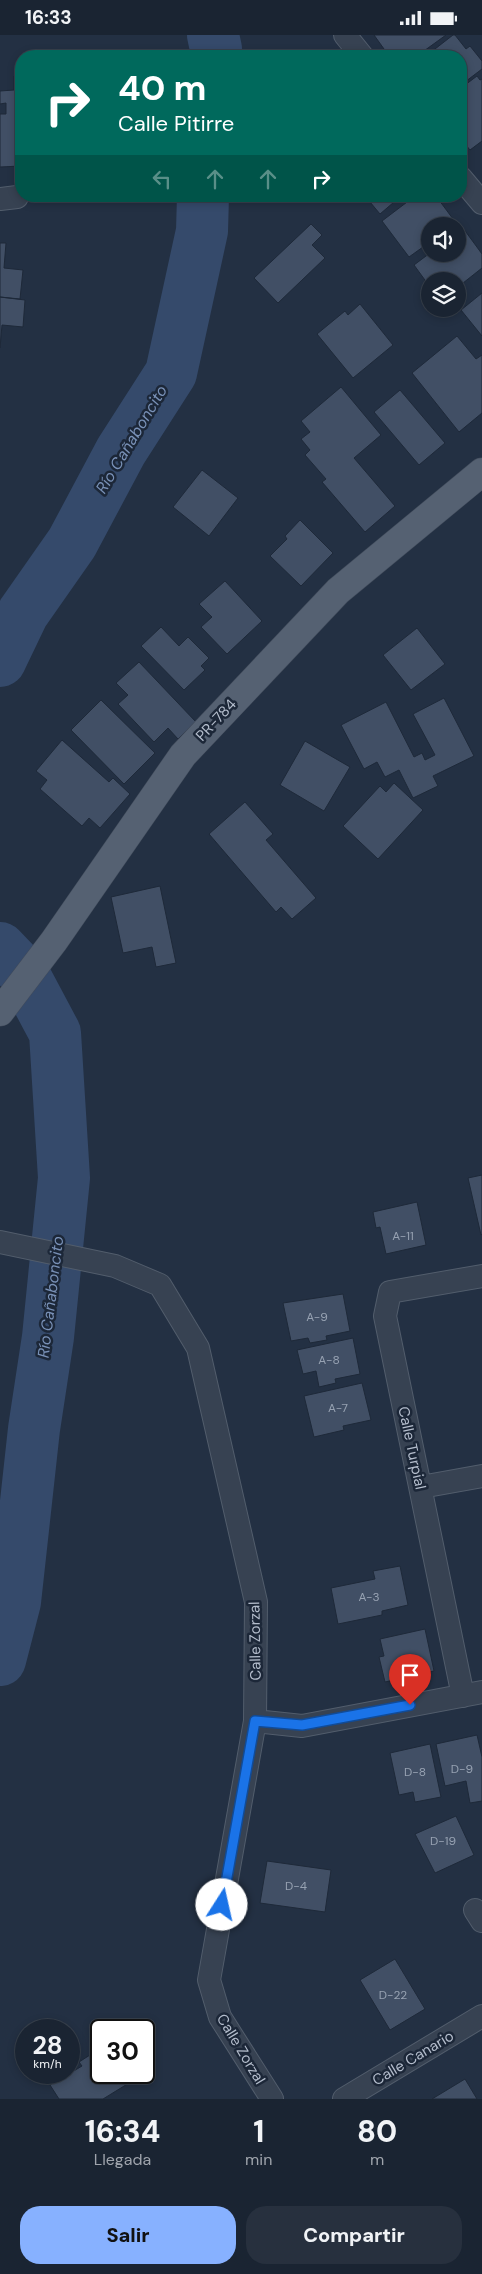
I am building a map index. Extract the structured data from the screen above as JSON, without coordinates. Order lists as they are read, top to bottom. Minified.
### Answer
{"streets":{"main road":["PR-784"],"street":["Calle Turpial","Calle Zorzal","Calle Canario"]},"water":["Río Cañaboncito"],"house_numbers":["A-11","A-9","A-8","A-7","A-3","D-9","D-8","D-19","D-4","D-22"],"page":{"status":"16:33","turn":["40 m","Calle Pitirre"],"speed":"28 km/h","limit":"30","eta":["16:34","Llegada","1","min","80","m"],"buttons":["Salir","Compartir"]}}
